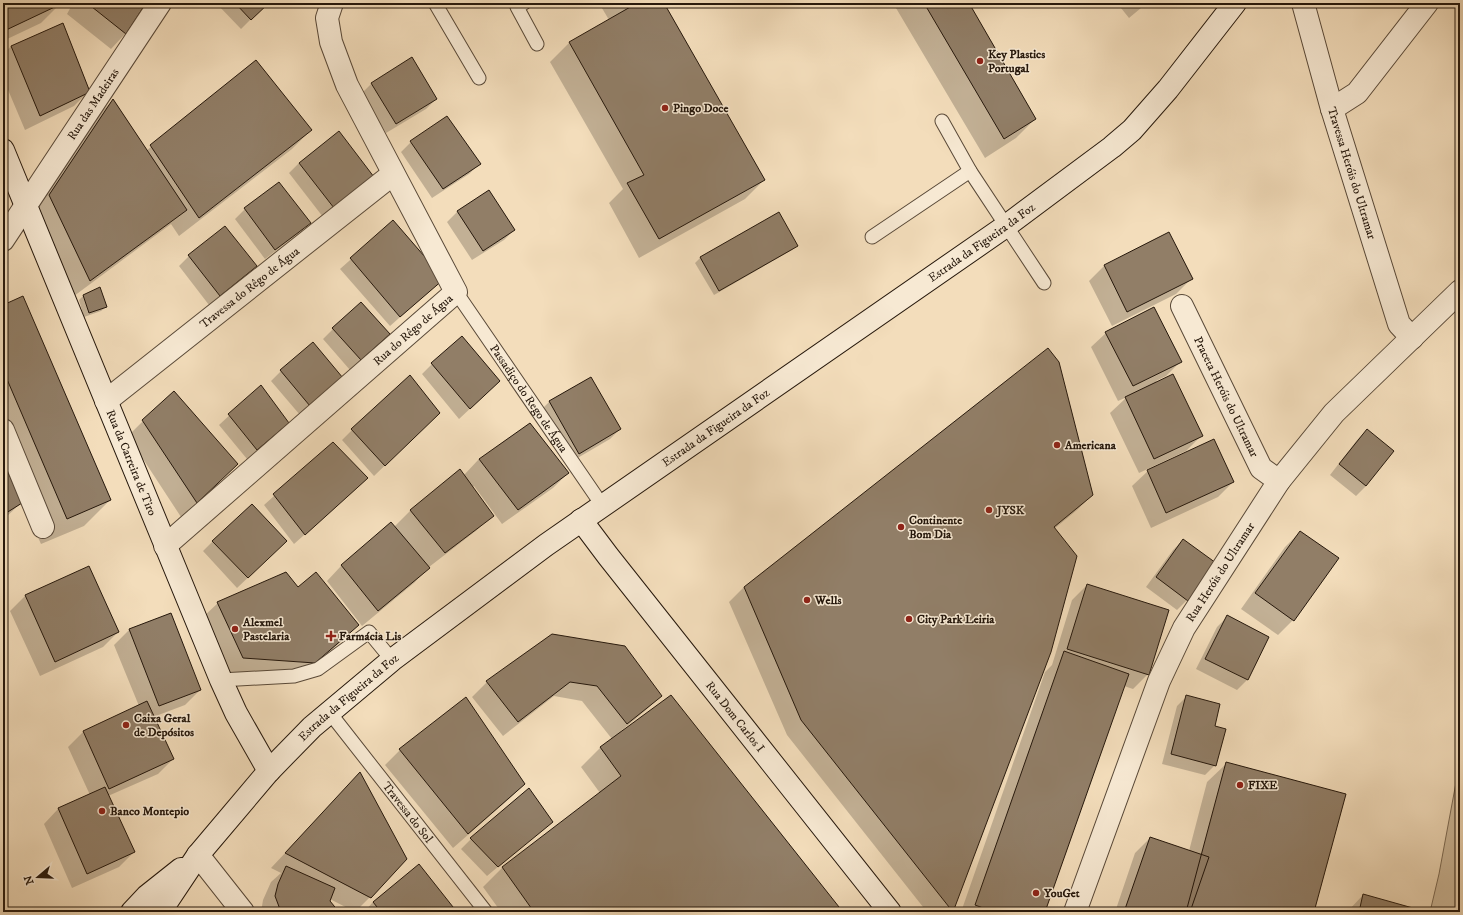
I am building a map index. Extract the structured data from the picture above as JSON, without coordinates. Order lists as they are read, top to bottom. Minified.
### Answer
{"streets":{"street":["Rua das Madeiras","Travessa Heróis do Ultramar","Estrada da Figueira da Foz","Travessa do Rêgo de Água","Rua do Rêgo de Água","Praceta Heróis do Ultramar","Rua da Carreira de Tiro","Rua Heróis do Ultramar","Rua Dom Carlos I"],"lane":["Passadiço do Rego de Água","Travessa do Sol"]},"crossings":[["Rua das Madeiras","Rua da Carreira de Tiro"],["Travessa Heróis do Ultramar","Rua Heróis do Ultramar"],["Estrada da Figueira da Foz","Passadiço do Rego de Água"],["Estrada da Figueira da Foz","Rua da Carreira de Tiro"],["Estrada da Figueira da Foz","Rua Dom Carlos I"],["Estrada da Figueira da Foz","Travessa do Sol"],["Travessa do Rêgo de Água","Rua do Rêgo de Água"],["Travessa do Rêgo de Água","Rua da Carreira de Tiro"],["Rua do Rêgo de Água","Passadiço do Rego de Água"],["Rua do Rêgo de Água","Rua da Carreira de Tiro"],["Praceta Heróis do Ultramar","Rua Heróis do Ultramar"]],"places":{"other":["Key Plastics Portugal","Pingo Doce","Americana","JYSK","Continente Bom Dia","Wells","City Park Leiria","Alexmel Pastelaria","Caixa Geral de Depósitos","FIXE","Banco Montepio","YouGet"],"health":["Farmácia Lis"]},"north":"left"}
